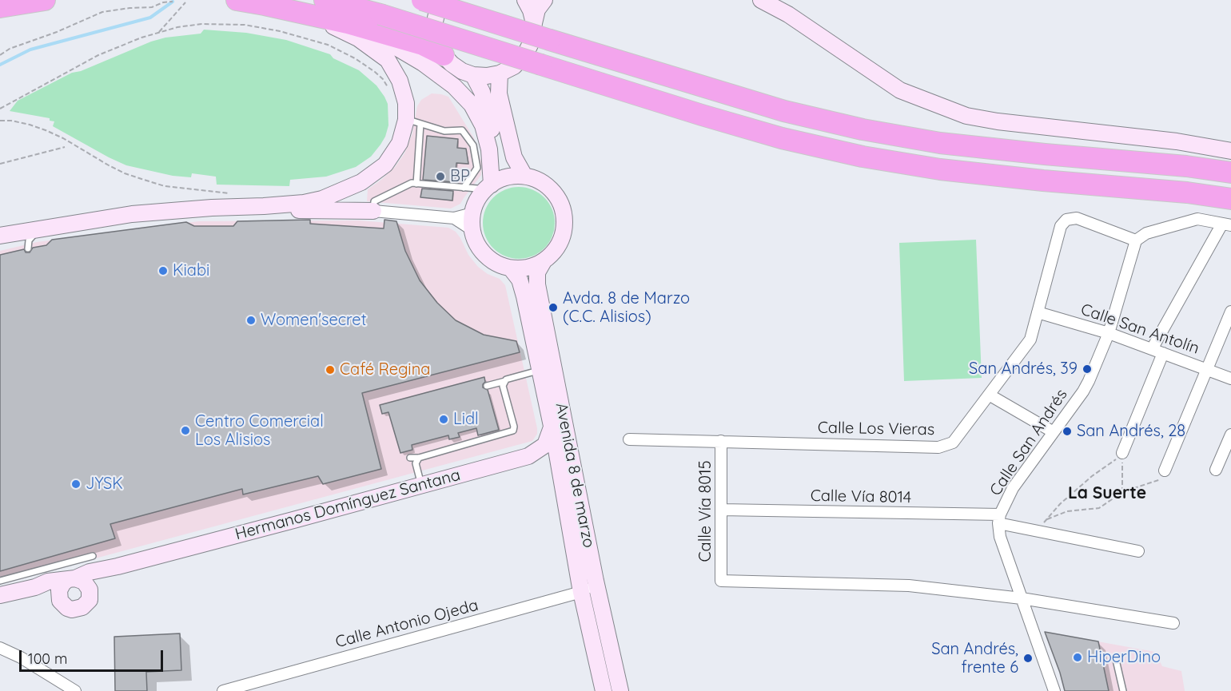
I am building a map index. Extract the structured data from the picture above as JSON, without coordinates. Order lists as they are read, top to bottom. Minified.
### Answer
{"streets":{"street":["Calle San Antolín","Calle Los Vieras","Calle San Andrés","Avenida 8 de marzo","Calle Vía 8014","Hermanos Domínguez Santana","Calle Vía 8015","Calle Antonio Ojeda"]},"crossings":[["Calle San Antolín","Calle Los Vieras"],["Calle San Antolín","Calle San Andrés"],["Calle Los Vieras","Calle San Andrés"],["Calle Los Vieras","Calle Vía 8015"],["Calle San Andrés","Calle Vía 8014"],["Avenida 8 de marzo","Hermanos Domínguez Santana"],["Avenida 8 de marzo","Calle Antonio Ojeda"],["Calle Vía 8014","Calle Vía 8015"]],"districts":["La Suerte"],"places":["BP","Kiabi","Avda. 8 de Marzo (C.C. Alisios)","Women'secret","San Andrés, 39","Café Regina","Lidl","Centro Comercial Los Alisios","San Andrés, 28","JYSK","HiperDino","San Andrés, frente 6"],"scale_bar":"100 m"}
